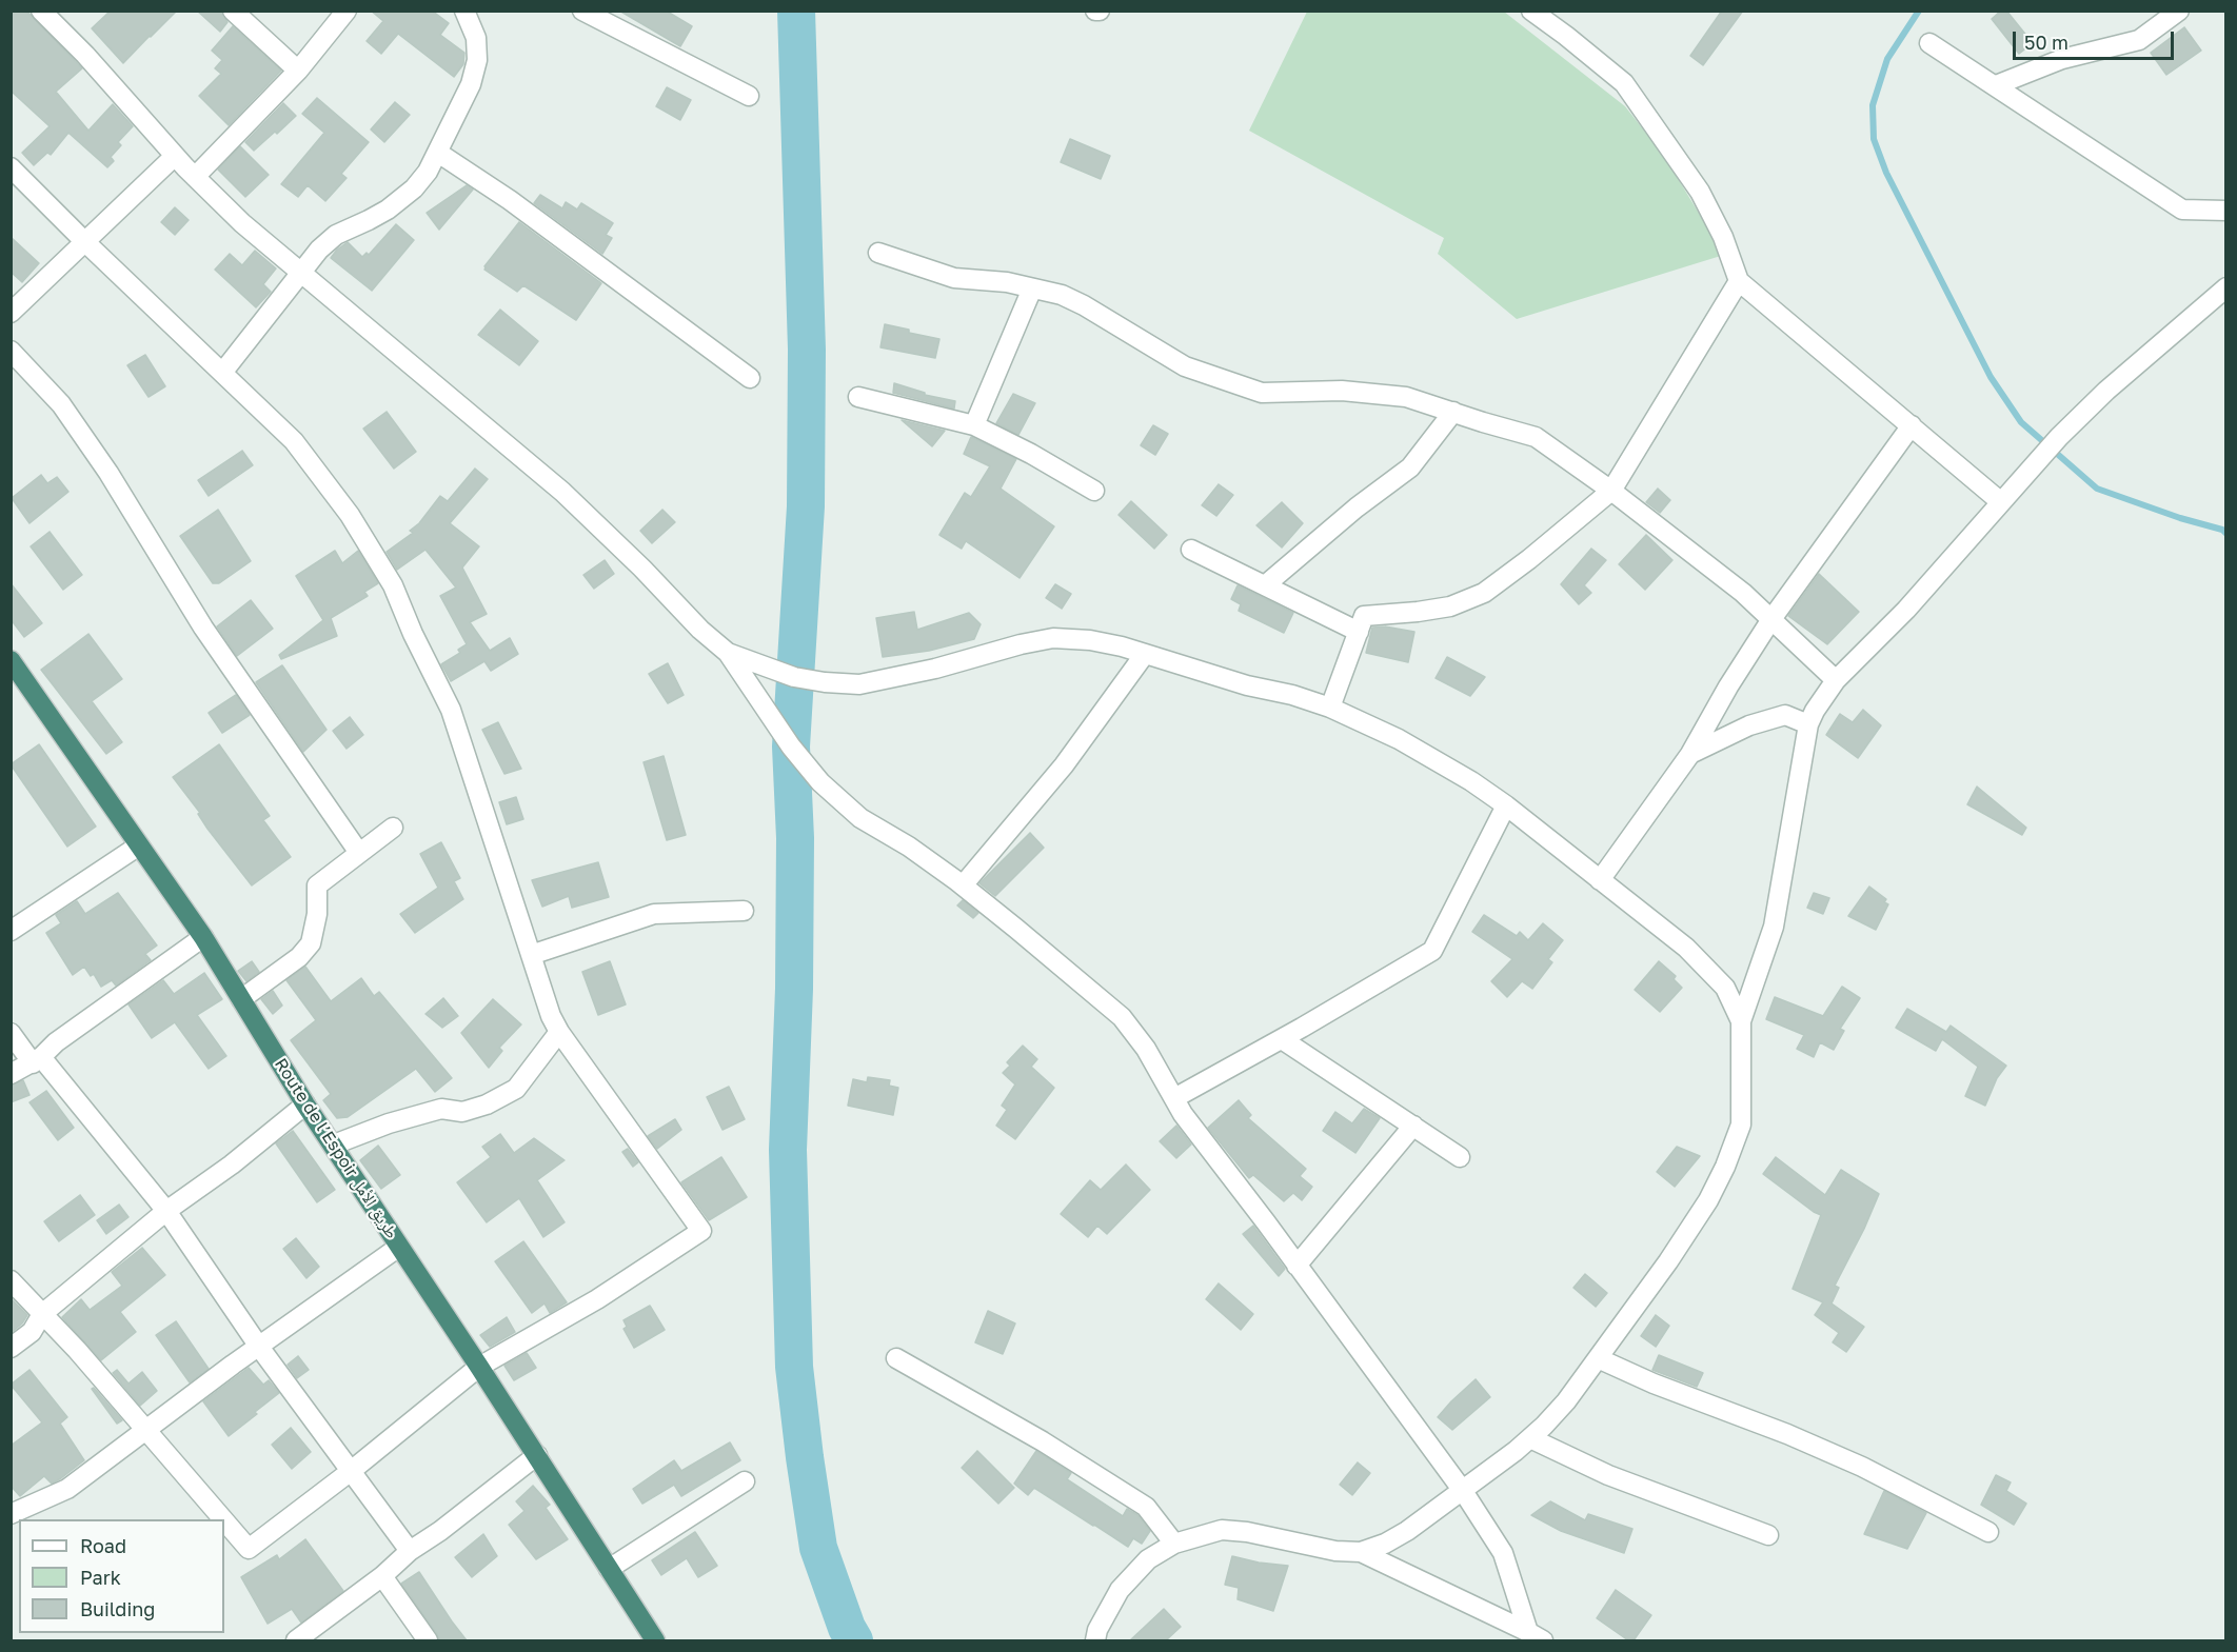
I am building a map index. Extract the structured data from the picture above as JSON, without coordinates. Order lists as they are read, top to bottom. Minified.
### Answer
{"streets":{"highway":["Route de l’Espoir طريق الأمل"]},"legend":["Road","Park","Building"],"scale_bar":"50 m"}
